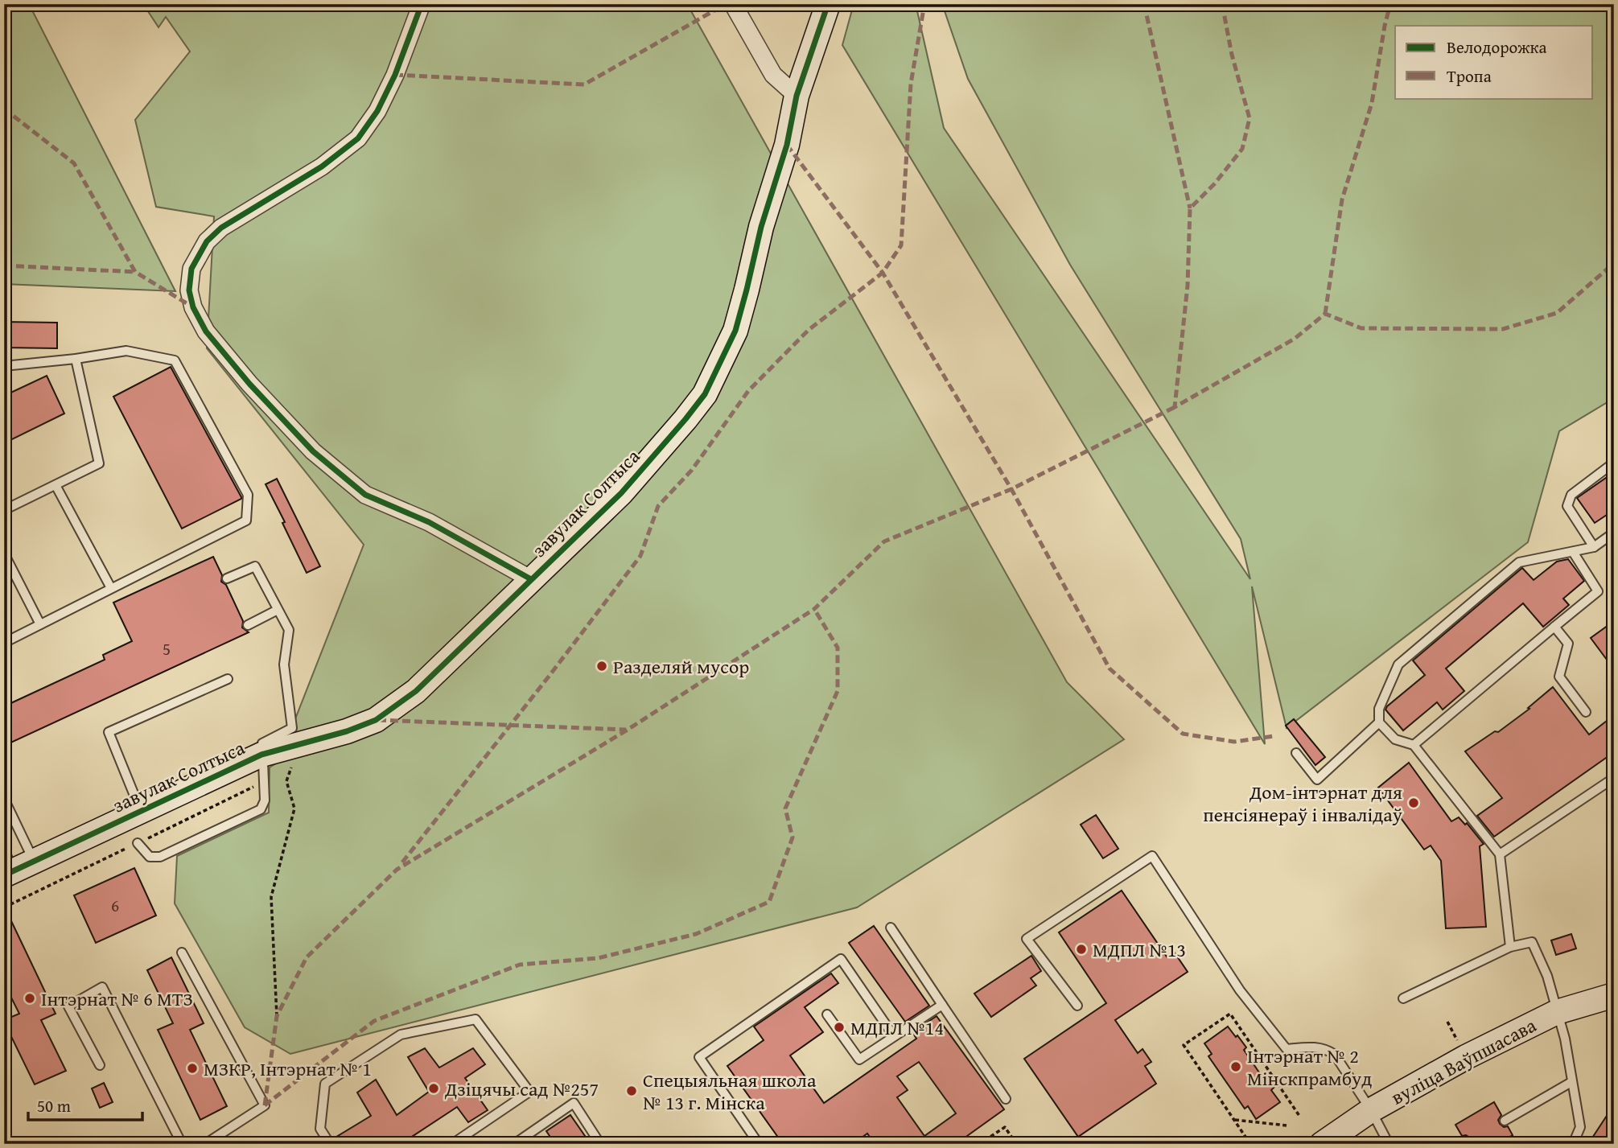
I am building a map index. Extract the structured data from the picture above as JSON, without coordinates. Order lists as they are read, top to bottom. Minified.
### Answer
{"streets":{"street":["завулак Солтыса","вуліца Ваўпшасава"]},"places":["Разделяй мусор","Дом-інтэрнат для пенсіянераў і інвалідаў","МДПЛ №13","Інтэрнат № 6 МТЗ","МДПЛ №14","Інтэрнат № 2 Мінскпрамбуд","МЗКР, Інтэрнат № 1","Дзіцячы сад №257","Спецыяльная школа № 13 г. Мінска"],"house_numbers":["5","6"],"legend":["Велодорожка","Тропа"],"scale_bar":"50 m"}
